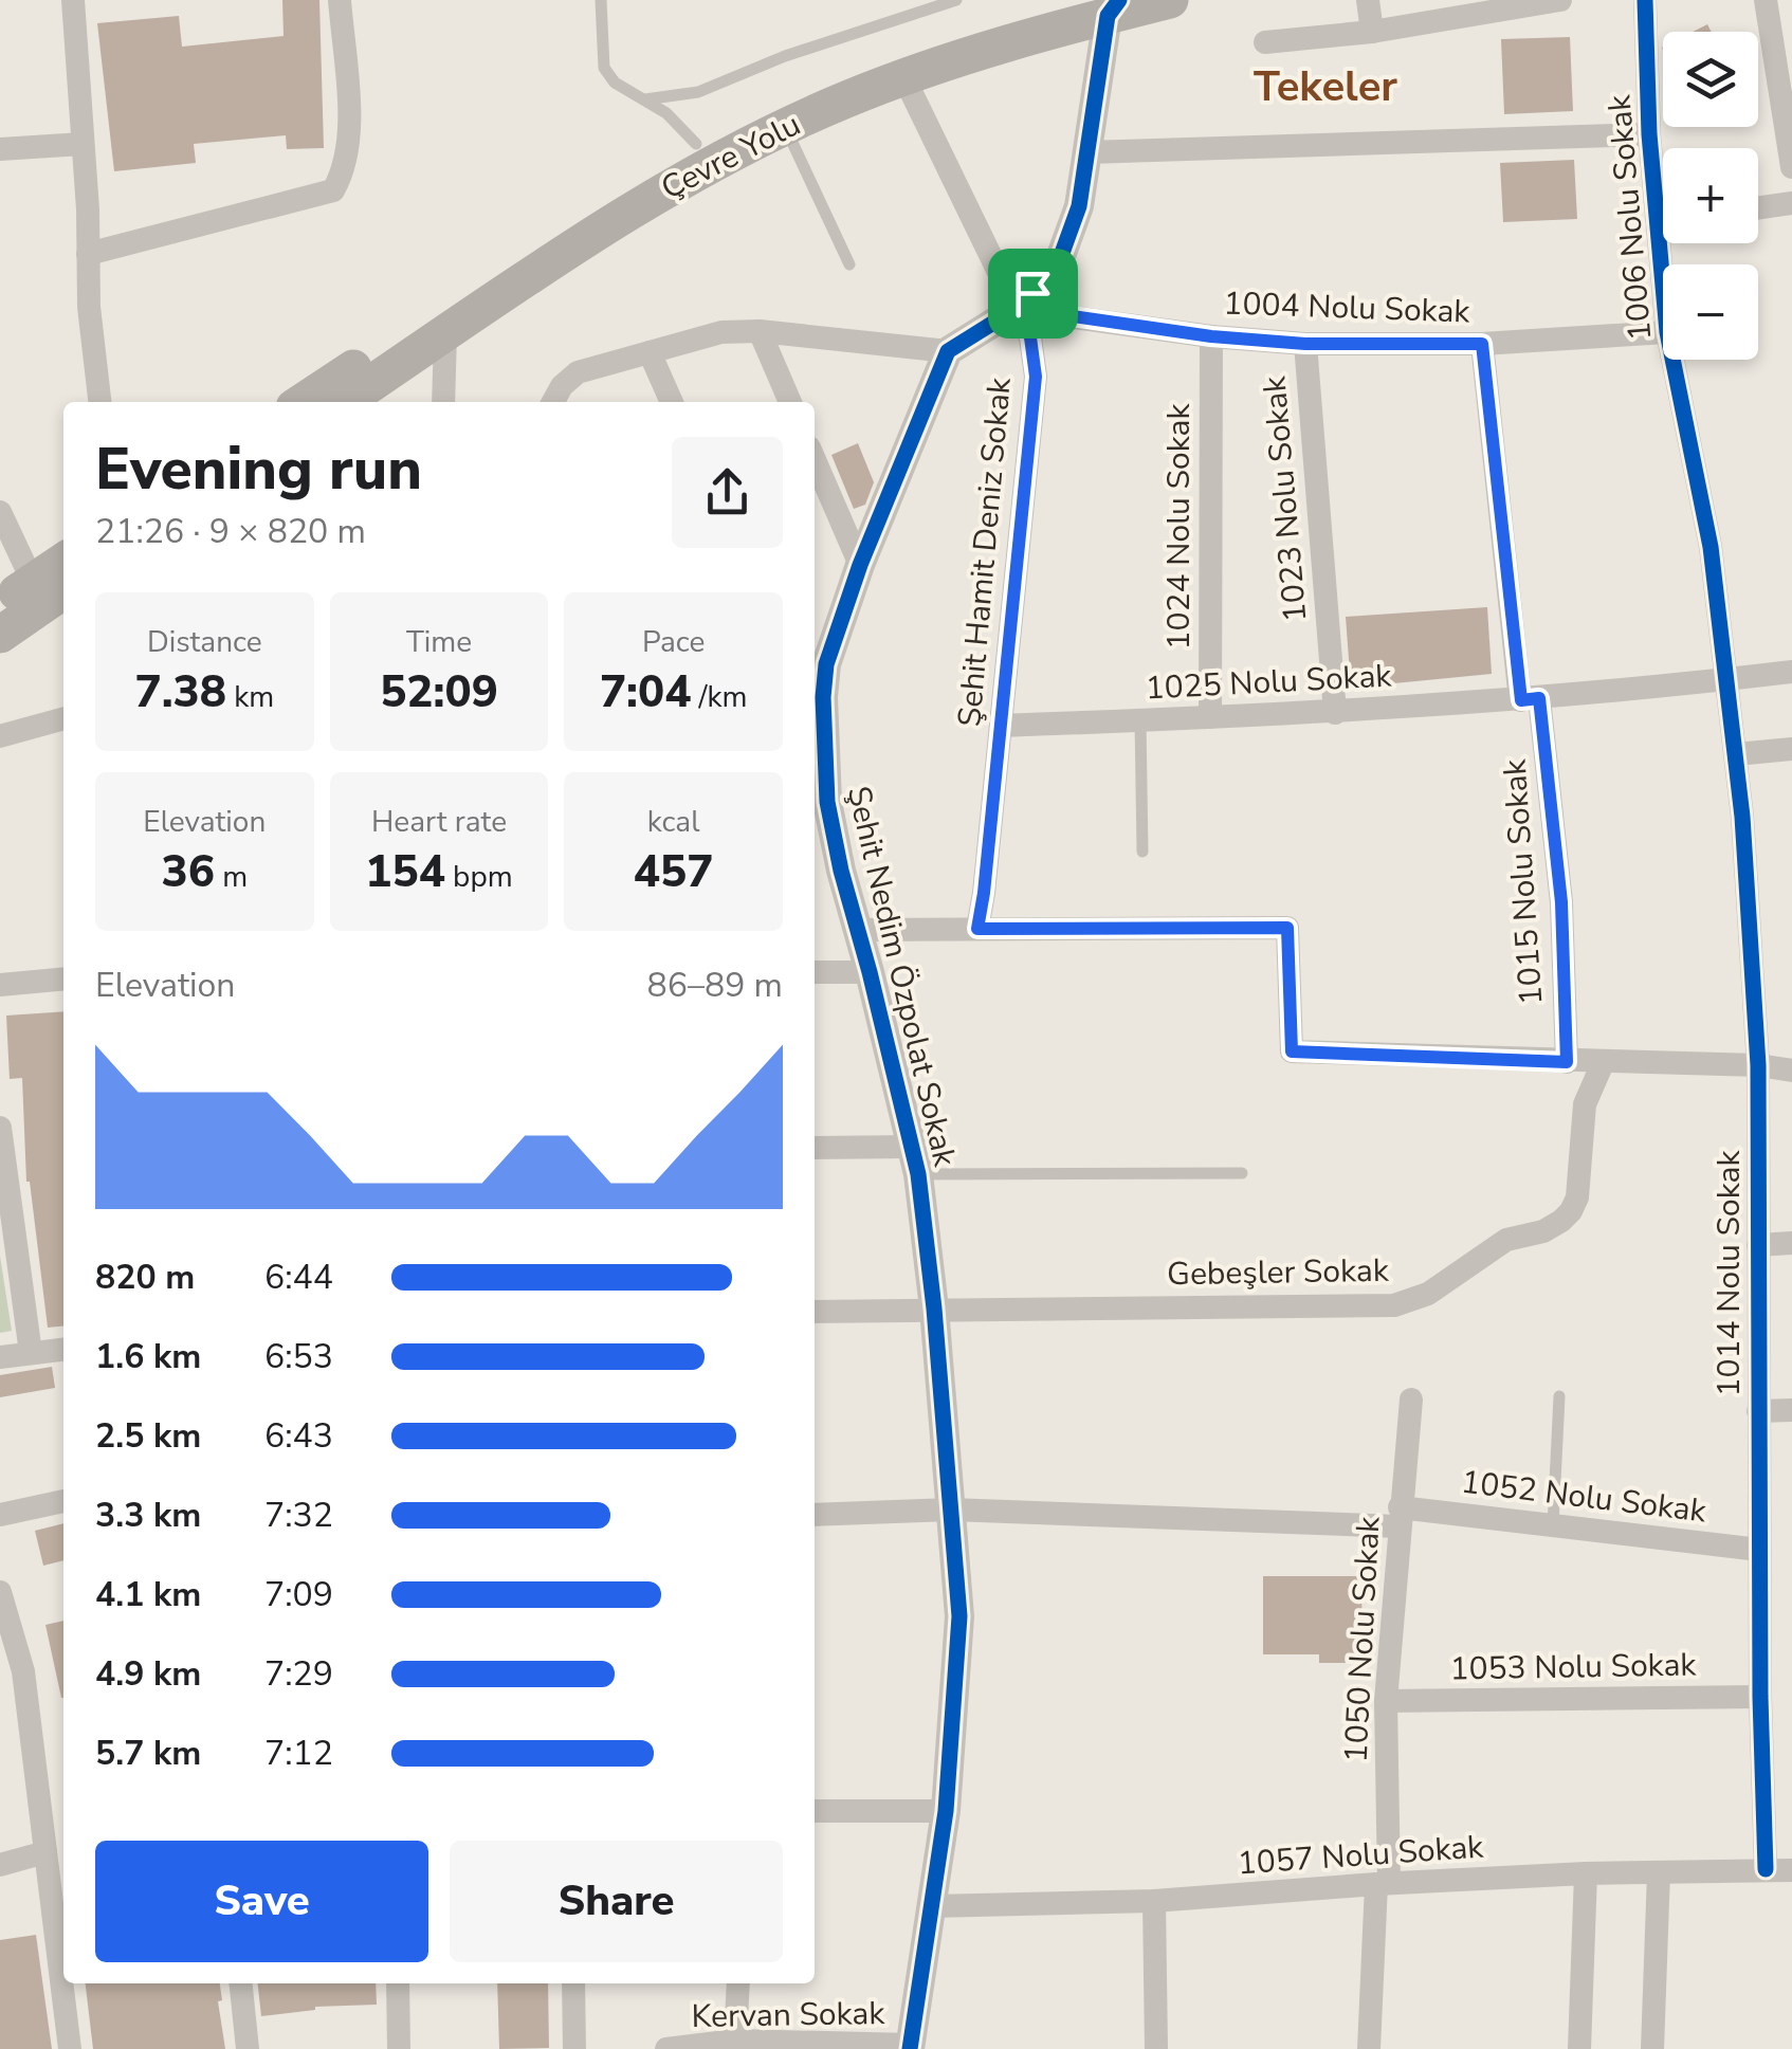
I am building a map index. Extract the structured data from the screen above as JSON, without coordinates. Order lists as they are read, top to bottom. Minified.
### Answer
{"streets":{"main road":["Çevre Yolu"],"street":["1006 Nolu Sokak","1004 Nolu Sokak","1023 Nolu Sokak","1024 Nolu Sokak","Şehit Hamit Deniz Sokak","1025 Nolu Sokak","1015 Nolu Sokak","Şehit Nedim Özpolat Sokak","Gebeşler Sokak","1014 Nolu Sokak","1052 Nolu Sokak","1050 Nolu Sokak","1053 Nolu Sokak","1057 Nolu Sokak","Kervan Sokak"]},"crossings":[["Çevre Yolu","Şehit Hamit Deniz Sokak"],["1006 Nolu Sokak","1025 Nolu Sokak"],["1006 Nolu Sokak","1014 Nolu Sokak"],["1004 Nolu Sokak","1023 Nolu Sokak"],["1004 Nolu Sokak","1024 Nolu Sokak"],["1004 Nolu Sokak","Şehit Hamit Deniz Sokak"],["1004 Nolu Sokak","1015 Nolu Sokak"],["1023 Nolu Sokak","1025 Nolu Sokak"],["1024 Nolu Sokak","1025 Nolu Sokak"],["Şehit Hamit Deniz Sokak","1025 Nolu Sokak"],["1025 Nolu Sokak","1015 Nolu Sokak"],["1025 Nolu Sokak","1014 Nolu Sokak"],["Şehit Nedim Özpolat Sokak","Gebeşler Sokak"],["Şehit Nedim Özpolat Sokak","1052 Nolu Sokak"],["Şehit Nedim Özpolat Sokak","1057 Nolu Sokak"],["Şehit Nedim Özpolat Sokak","Kervan Sokak"],["1014 Nolu Sokak","1052 Nolu Sokak"],["1014 Nolu Sokak","1053 Nolu Sokak"],["1014 Nolu Sokak","1057 Nolu Sokak"],["1052 Nolu Sokak","1050 Nolu Sokak"],["1050 Nolu Sokak","1053 Nolu Sokak"],["1050 Nolu Sokak","1057 Nolu Sokak"]],"districts":["Tekeler"],"page":{"map_buttons":["+","−"],"heading":["Evening run","21:26 · 9 × 820 m"],"stats":[["Distance","7.38 km"],["Time","52:09"],["Pace","7:04 /km"],["Elevation","36 m"],["Heart rate","154 bpm"],["kcal","457"]],"chart":["Elevation","86–89 m"],"list":[{"name":"820 m","note":"6:44"},{"name":"1.6 km","note":"6:53"},{"name":"2.5 km","note":"6:43"},{"name":"3.3 km","note":"7:32"},{"name":"4.1 km","note":"7:09"},{"name":"4.9 km","note":"7:29"},{"name":"5.7 km","note":"7:12"}],"buttons":["Save","Share"]}}
